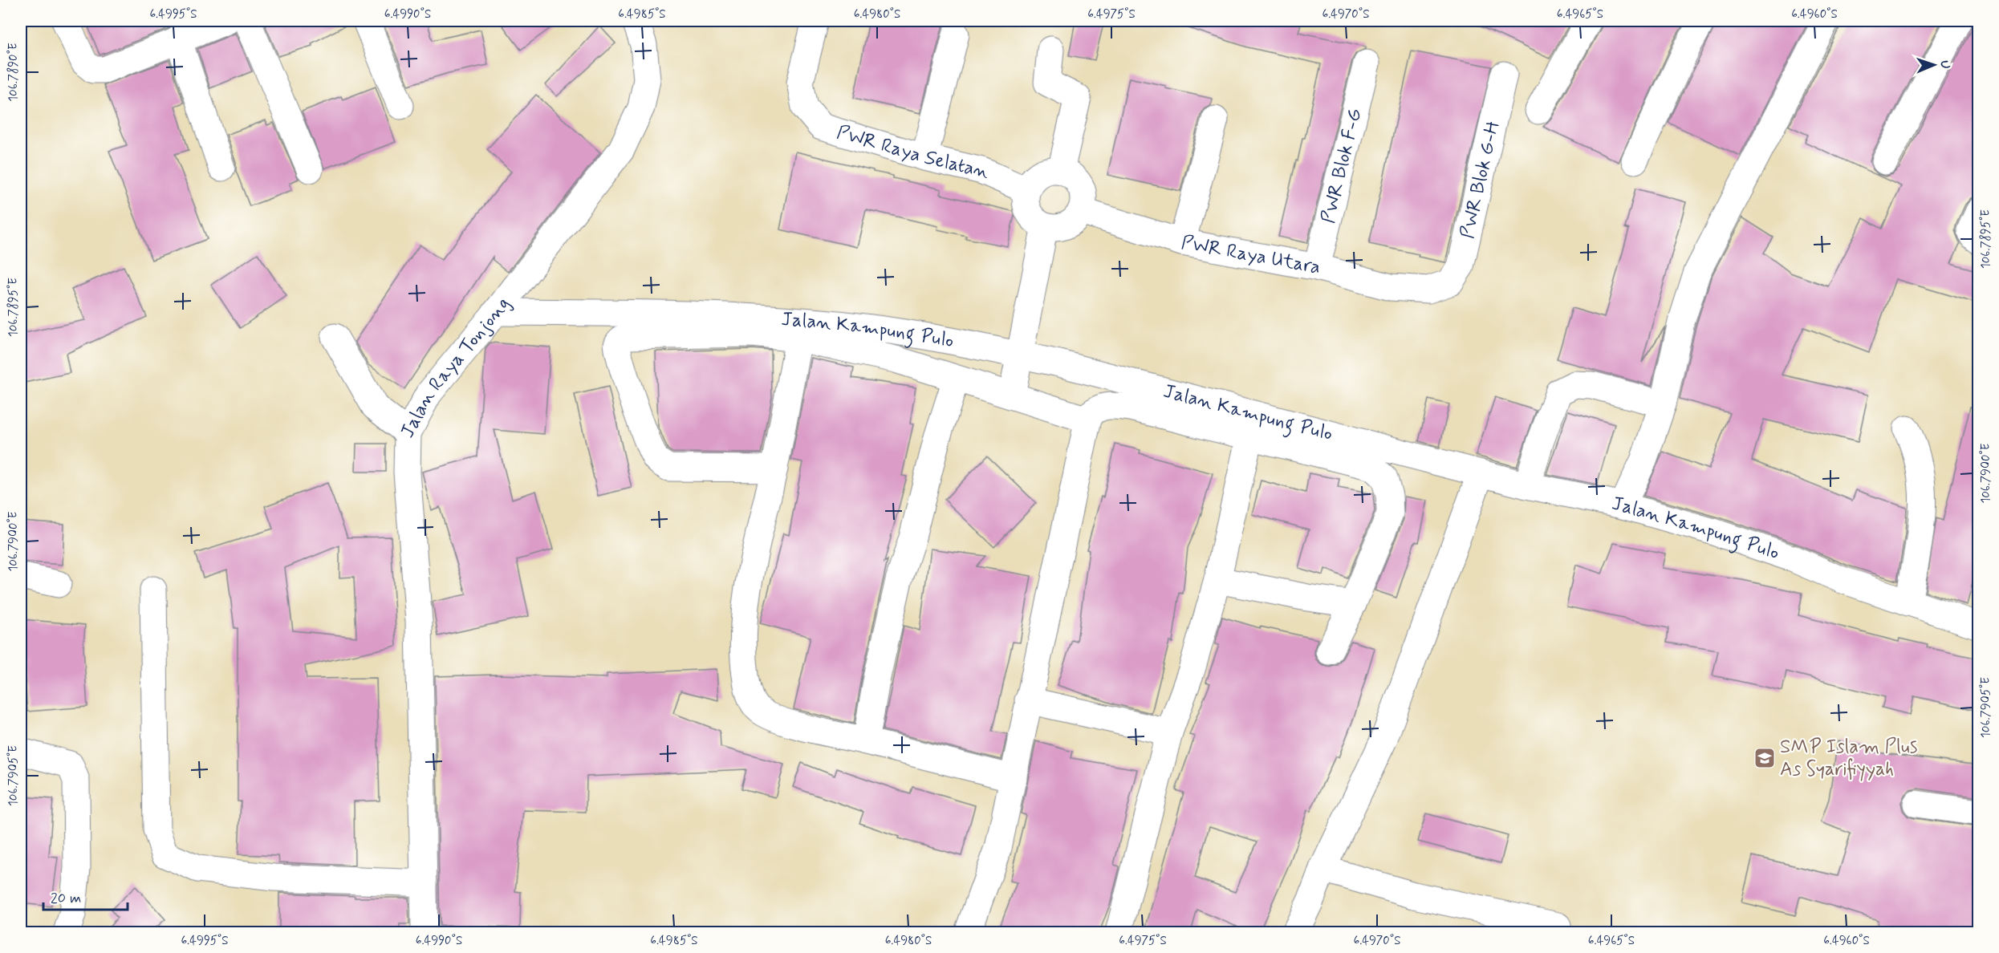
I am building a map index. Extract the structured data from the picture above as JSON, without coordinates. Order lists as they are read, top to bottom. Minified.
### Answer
{"streets":{"street":["PWR Raya Selatan","PWR Blok F-G","PWR Blok G-H","PWR Raya Utara","Jalan Kampung Pulo","Jalan Raya Tonjong"]},"crossings":[["PWR Raya Selatan","PWR Raya Utara"],["PWR Blok F-G","PWR Raya Utara"],["PWR Blok G-H","PWR Raya Utara"],["Jalan Kampung Pulo","Jalan Raya Tonjong"]],"places":{"school or university":["SMP Islam Plus As Syarifiyyah"]},"scale_bar":"20 m","north":"right","coordinates":["6.4995°S","6.4990°S","6.4985°S","6.4980°S","6.4975°S","6.4970°S","6.4965°S","6.4960°S","106.7890°E","106.7895°E","106.7900°E","106.7905°E"]}
